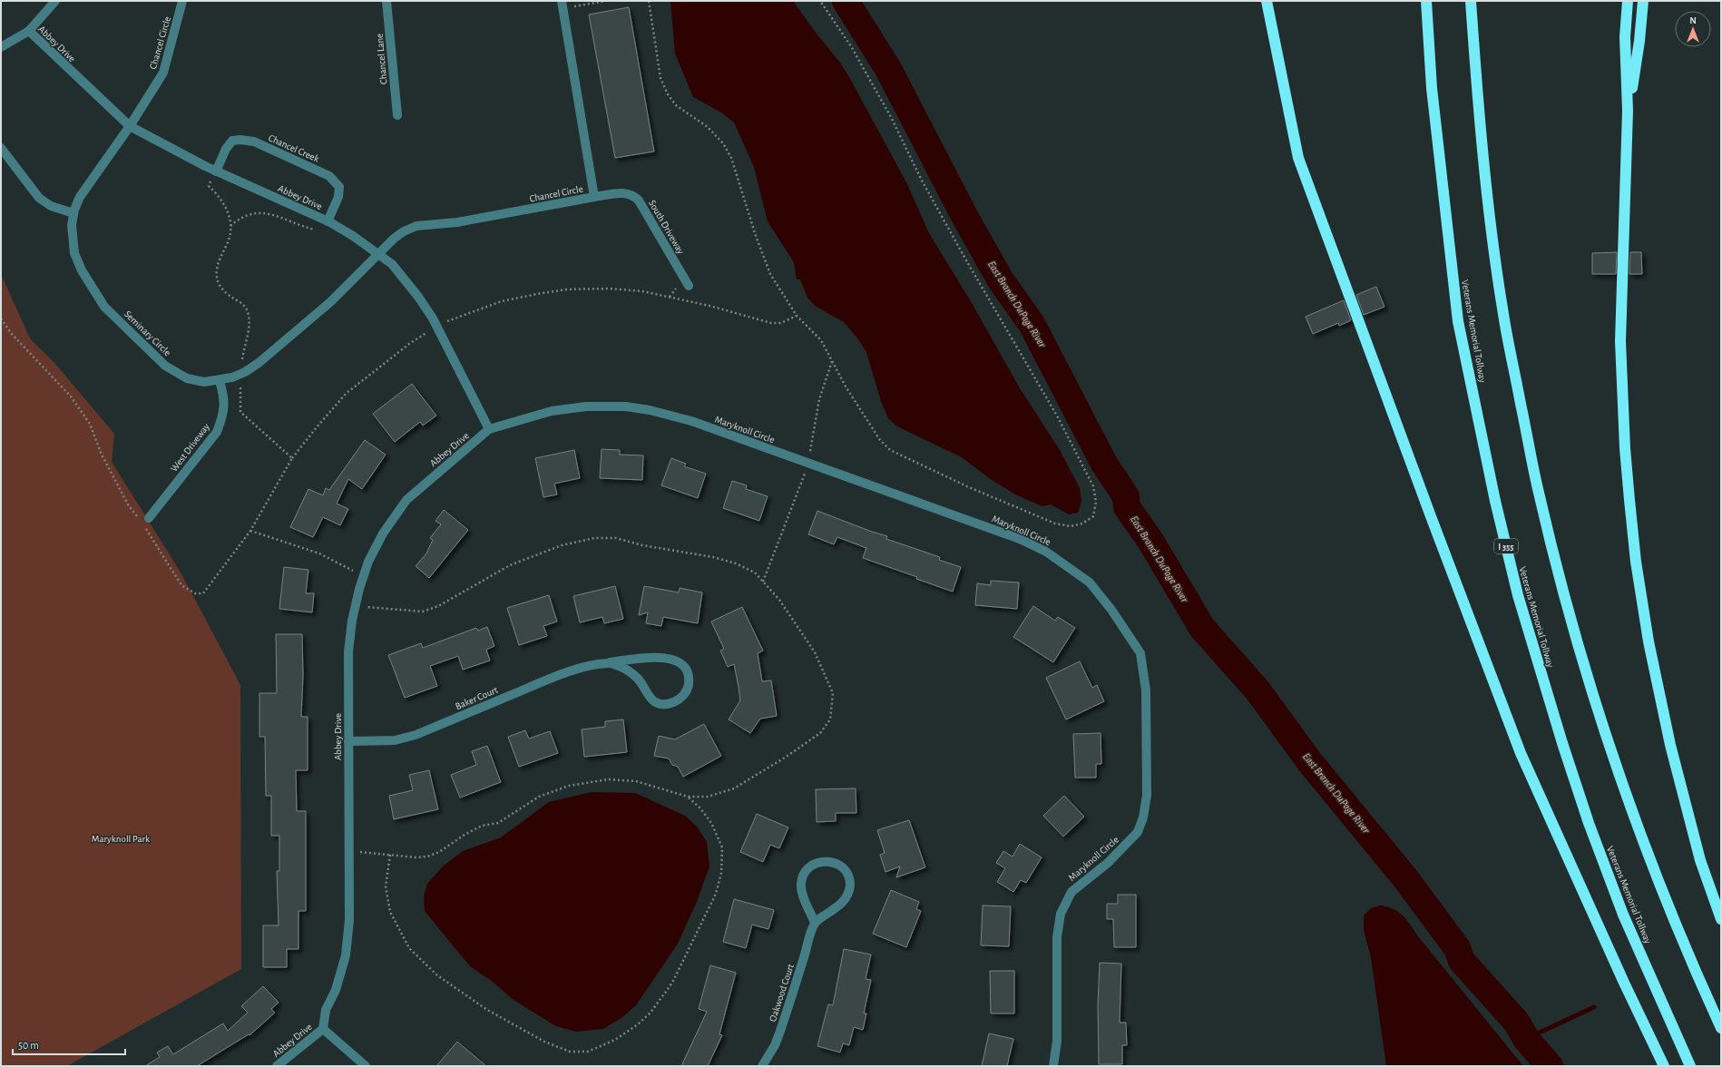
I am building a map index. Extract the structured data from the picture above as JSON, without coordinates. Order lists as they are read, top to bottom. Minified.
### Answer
{"streets":{"highway":["Veterans Memorial Tollway","I 355"],"street":["Chancel Circle","Abbey Drive","Chancel Lane","Chancel Creek","South Driveway","Seminary Circle","Maryknoll Circle","West Driveway","Baker Court","Oakwood Court"]},"crossings":[["Chancel Circle","Abbey Drive"],["Chancel Circle","South Driveway"],["Chancel Circle","Seminary Circle"],["Abbey Drive","Chancel Creek"],["Abbey Drive","Seminary Circle"],["Abbey Drive","Maryknoll Circle"],["Abbey Drive","Baker Court"],["Seminary Circle","West Driveway"]],"water":["East Branch DuPage River"],"parks":["Maryknoll Park"],"scale_bar":"50 m","north":"top"}
